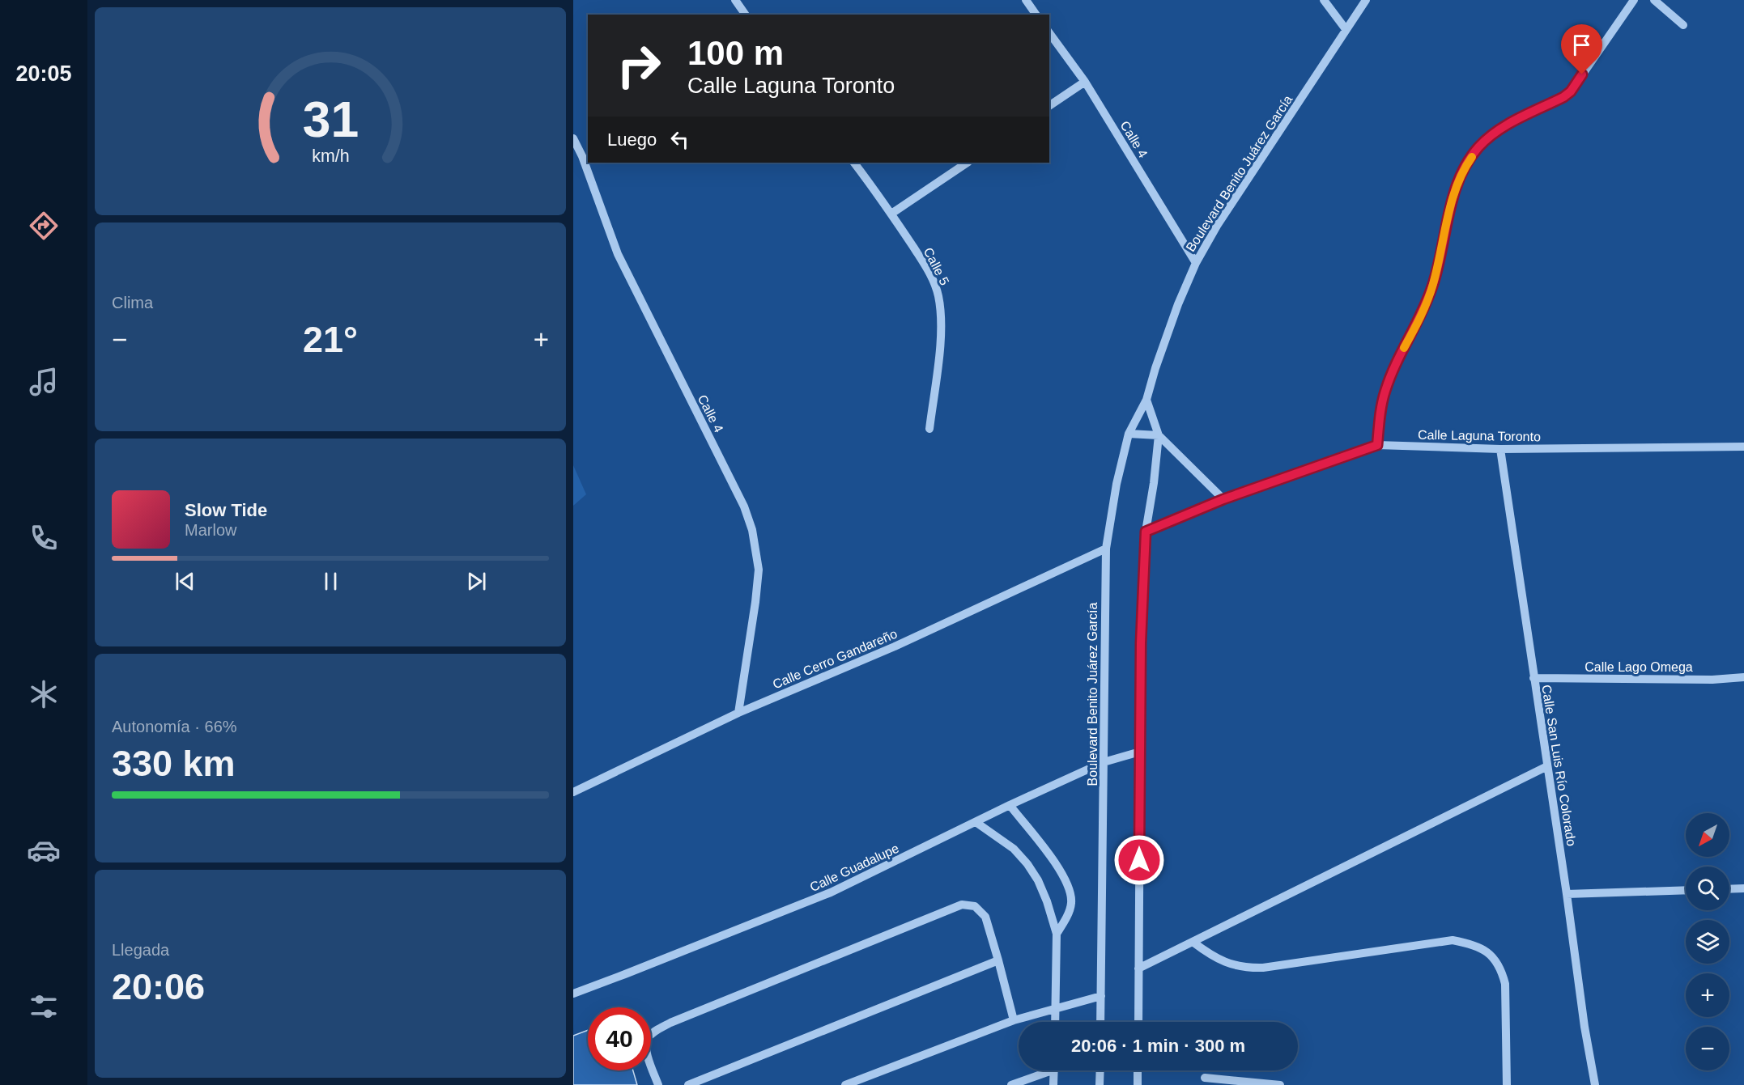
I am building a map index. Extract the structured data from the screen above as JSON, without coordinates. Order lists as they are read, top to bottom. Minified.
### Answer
{"streets":{"street":["Calle 4","Boulevard Benito Juárez García","Calle 5","Calle Laguna Toronto","Calle Cerro Gandareño","Calle Lago Omega","Calle San Luis Río Colorado","Calle Guadalupe"]},"crossings":[["Calle 4","Boulevard Benito Juárez García"],["Calle 4","Calle Cerro Gandareño"],["Boulevard Benito Juárez García","Calle Cerro Gandareño"],["Boulevard Benito Juárez García","Calle Guadalupe"],["Calle Laguna Toronto","Calle San Luis Río Colorado"],["Calle Lago Omega","Calle San Luis Río Colorado"]],"north":"bottom left","page":{"tabs":"20:05","turn":["100 m","Calle Laguna Toronto"],"then":"Luego","tile":["Clima",["Autonomía · 66%","330 km"],["Llegada","20:06"]],"heat":["−","21°","+"],"song":["Slow Tide","Marlow"],"map_buttons":["+","−"],"limit":"40","trip":"20:06 · 1 min · 300 m","gauge":["31","km/h"]}}
